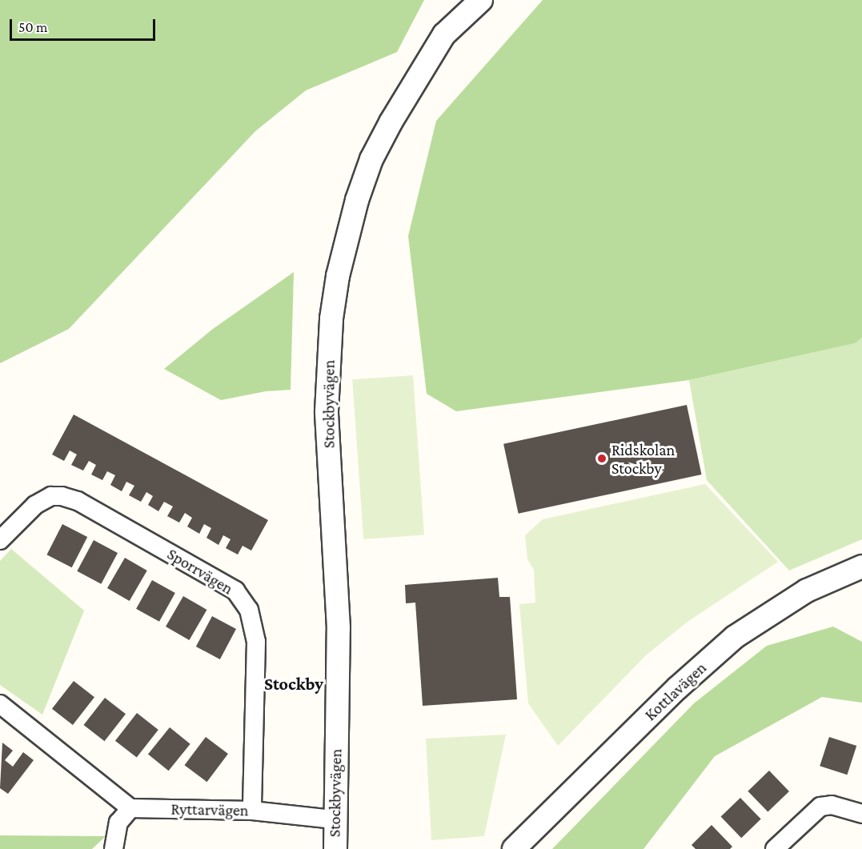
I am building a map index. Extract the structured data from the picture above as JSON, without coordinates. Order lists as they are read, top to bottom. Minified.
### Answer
{"streets":{"street":["Stockbyvägen","Sporrvägen","Kottlavägen","Ryttarvägen"]},"crossings":[["Stockbyvägen","Ryttarvägen"],["Sporrvägen","Ryttarvägen"]],"districts":["Stockby"],"places":["Ridskolan Stockby"],"scale_bar":"50 m"}
